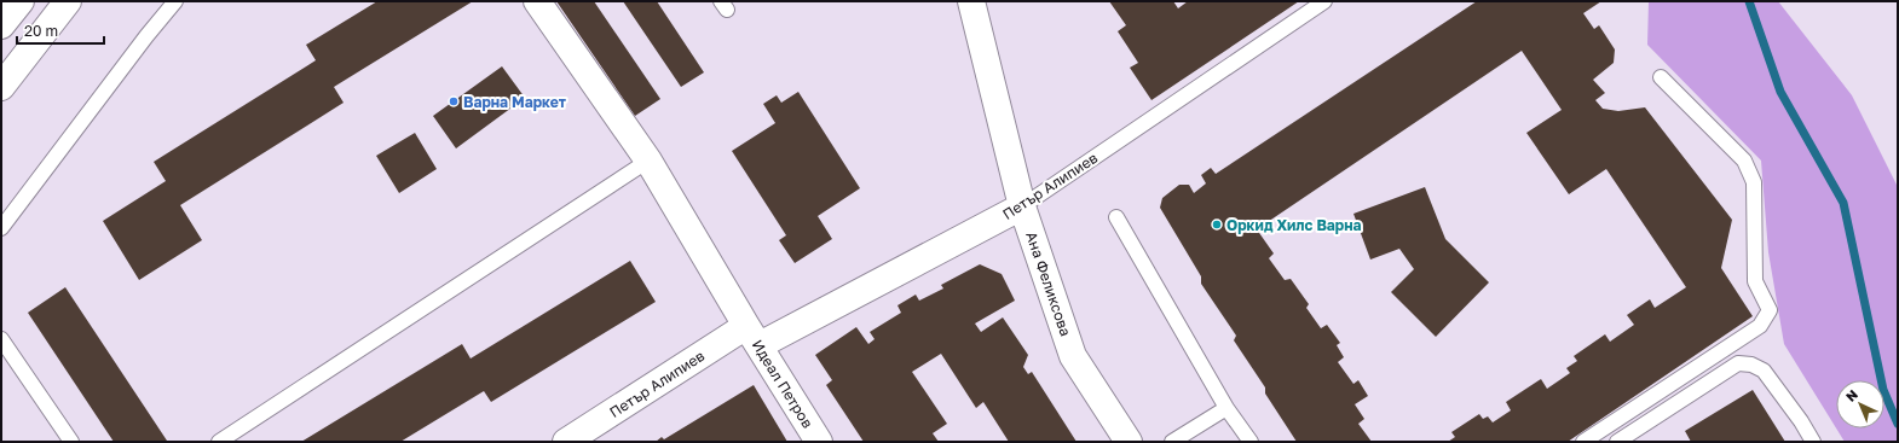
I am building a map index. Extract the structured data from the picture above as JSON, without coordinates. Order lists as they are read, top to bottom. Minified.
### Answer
{"streets":{"street":["Петър Алипиев","Ана Феликсова","Идеал Петров"]},"crossings":[["Петър Алипиев","Ана Феликсова"],["Петър Алипиев","Идеал Петров"]],"places":["Варна Маркет","Оркид Хилс Варна"],"scale_bar":"20 m","north":"top left"}
